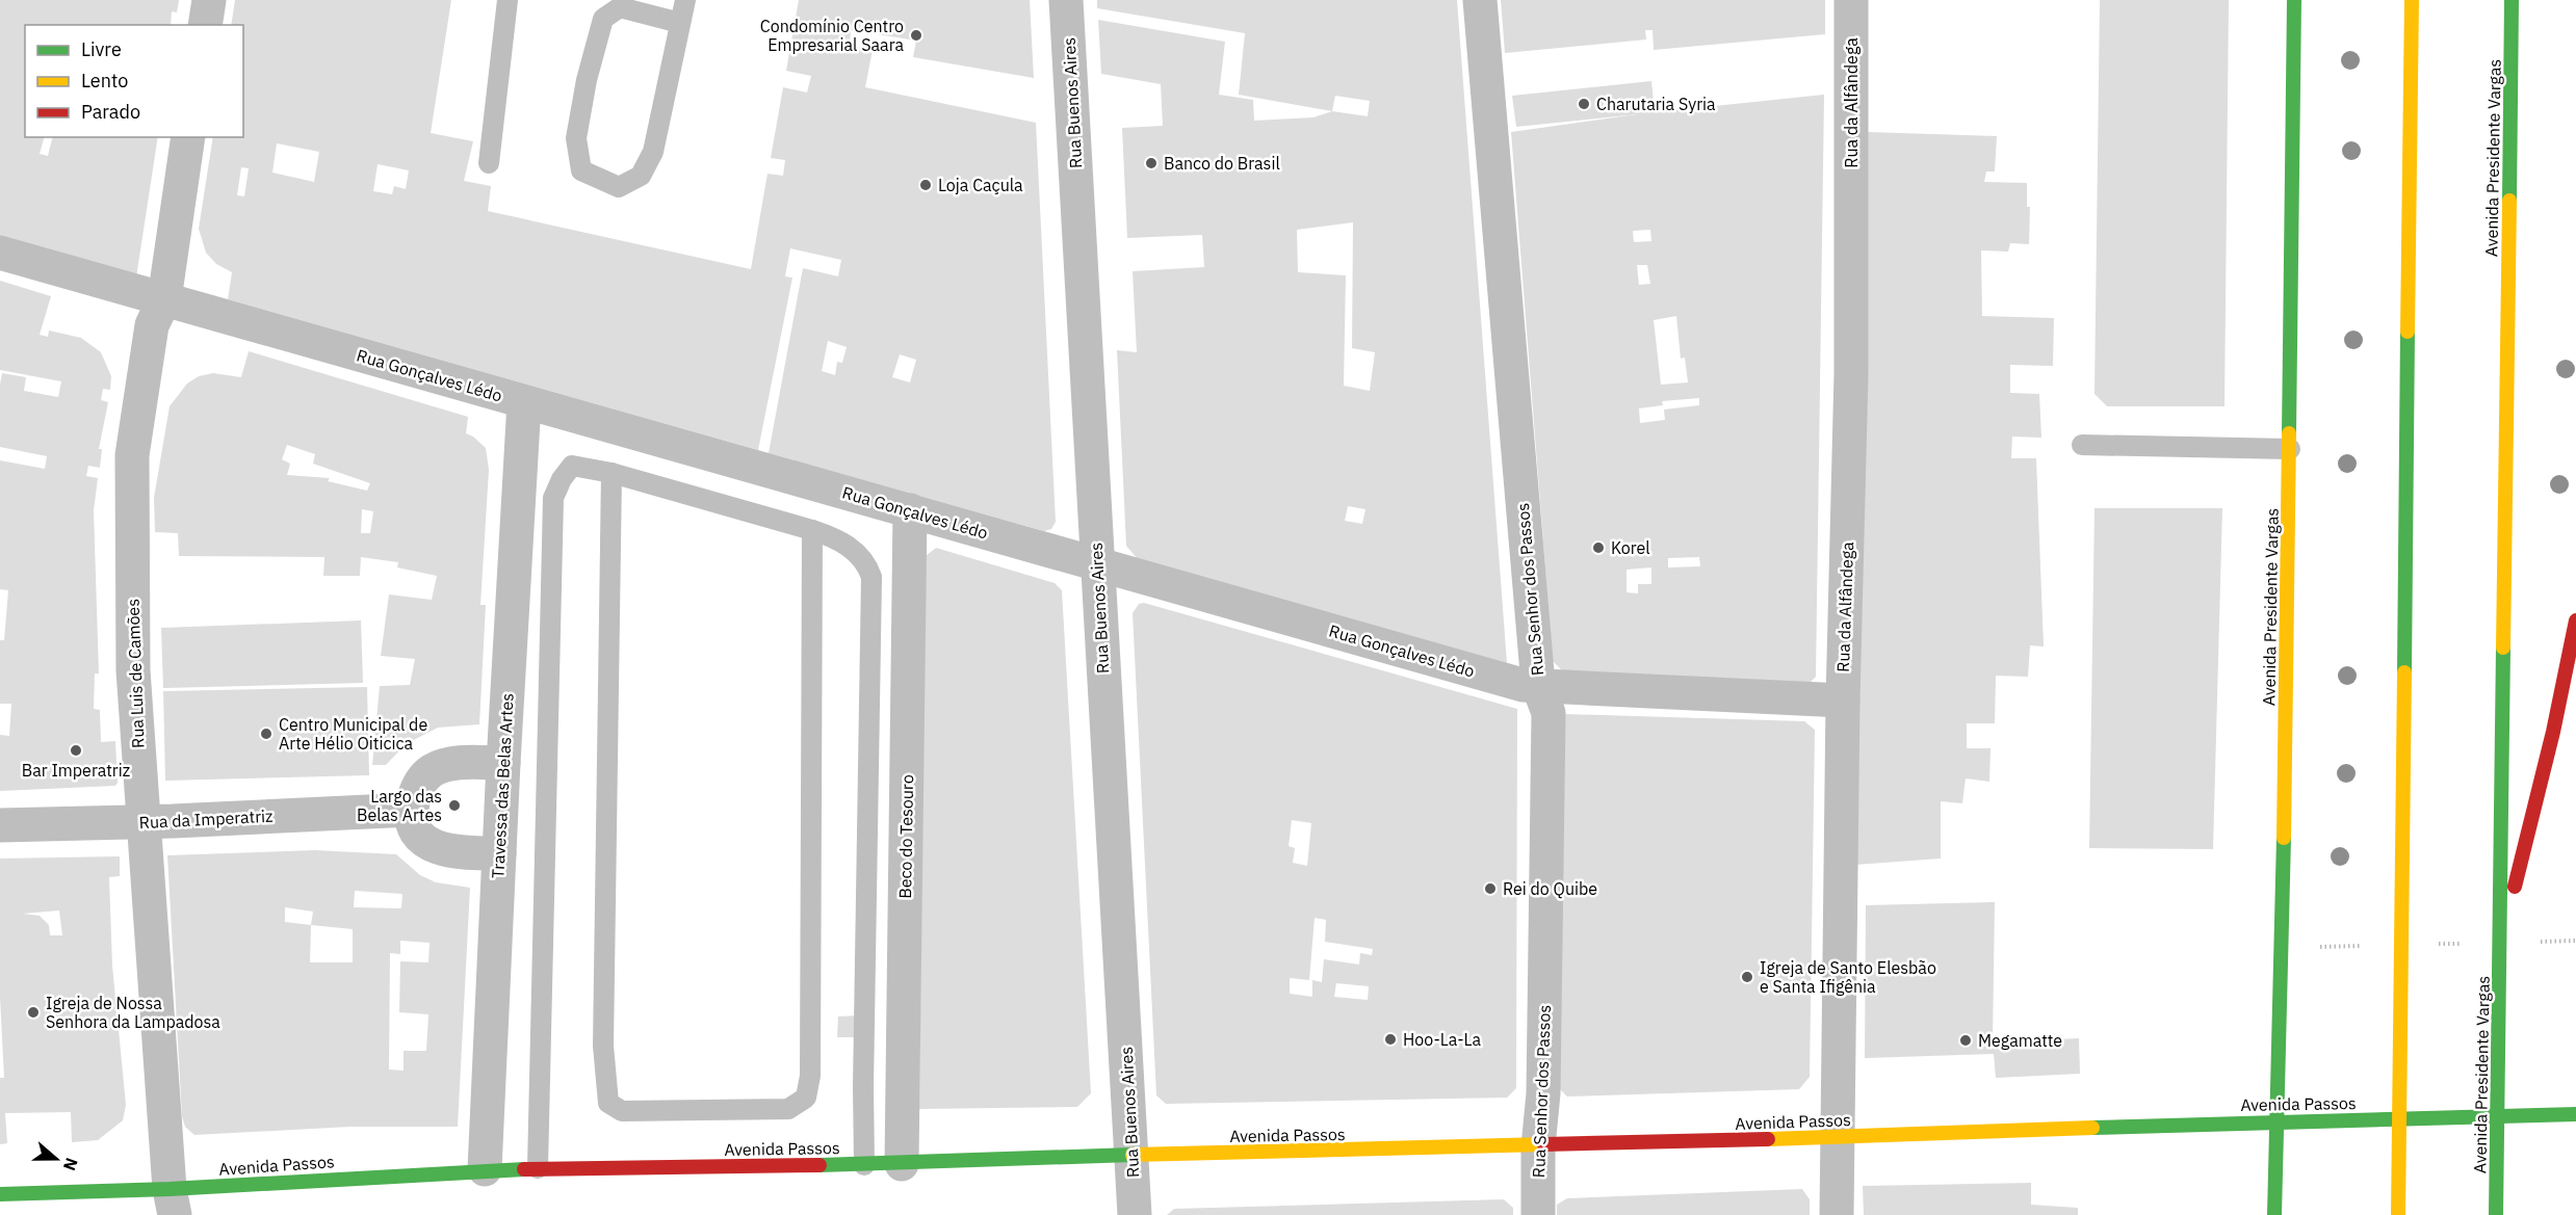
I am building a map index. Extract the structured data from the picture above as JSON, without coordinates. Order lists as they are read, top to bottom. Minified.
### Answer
{"streets":{"main road":["Avenida Presidente Vargas","Avenida Passos"],"street":["Rua Buenos Aires","Rua da Alfândega","Rua Gonçalves Lédo","Rua Senhor dos Passos","Rua Luis de Camões","Travessa das Belas Artes","Rua da Imperatriz","Beco do Tesouro"]},"crossings":[["Rua Buenos Aires","Rua Gonçalves Lédo"],["Rua Buenos Aires","Avenida Passos"],["Rua da Alfândega","Rua Gonçalves Lédo"],["Rua da Alfândega","Avenida Passos"],["Avenida Presidente Vargas","Avenida Passos"],["Rua Gonçalves Lédo","Rua Senhor dos Passos"],["Rua Gonçalves Lédo","Rua Luis de Camões"],["Rua Gonçalves Lédo","Travessa das Belas Artes"],["Rua Gonçalves Lédo","Beco do Tesouro"],["Rua Senhor dos Passos","Avenida Passos"],["Rua Luis de Camões","Rua da Imperatriz"],["Rua Luis de Camões","Avenida Passos"],["Travessa das Belas Artes","Rua da Imperatriz"],["Travessa das Belas Artes","Avenida Passos"],["Beco do Tesouro","Avenida Passos"]],"places":["Condomínio Centro Empresarial Saara","Charutaria Syria","Banco do Brasil","Loja Caçula","Korel","Centro Municipal de Arte Hélio Oiticica","Bar Imperatriz","Largo das Belas Artes","Rei do Quibe","Igreja de Santo Elesbão e Santa Ifigênia","Igreja de Nossa Senhora da Lampadosa","Hoo-La-La","Megamatte"],"legend":["Livre","Lento","Parado"],"north":"right"}
